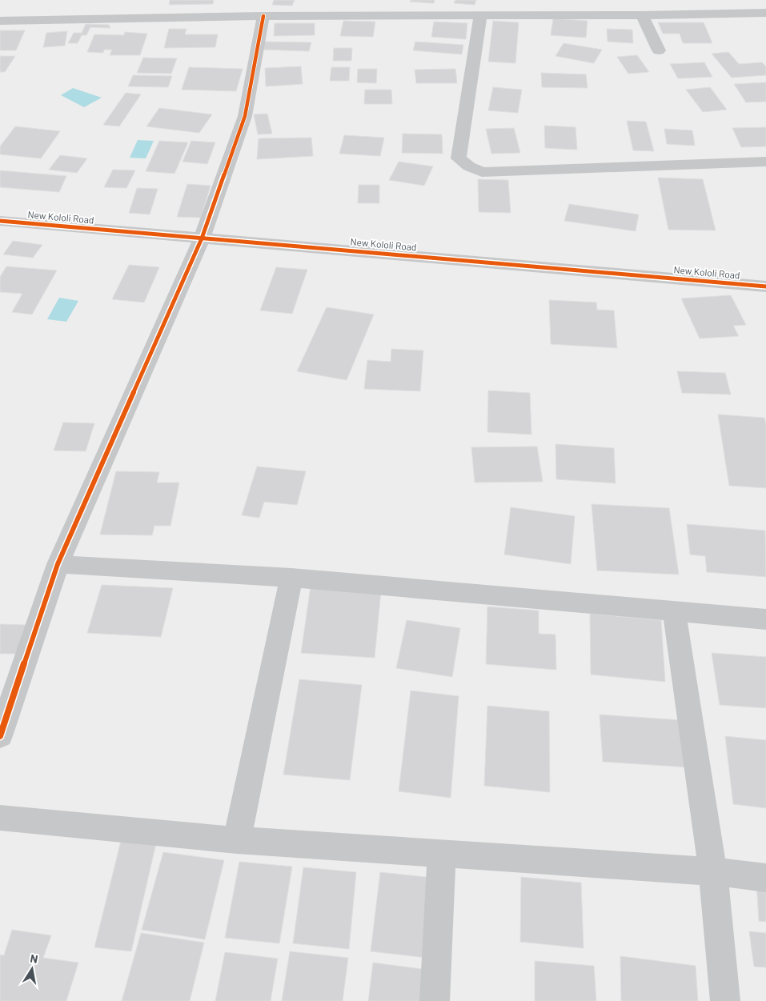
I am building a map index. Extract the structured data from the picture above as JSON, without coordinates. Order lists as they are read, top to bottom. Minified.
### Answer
{"streets":{"street":["New Kololi Road"]},"north":"top"}
